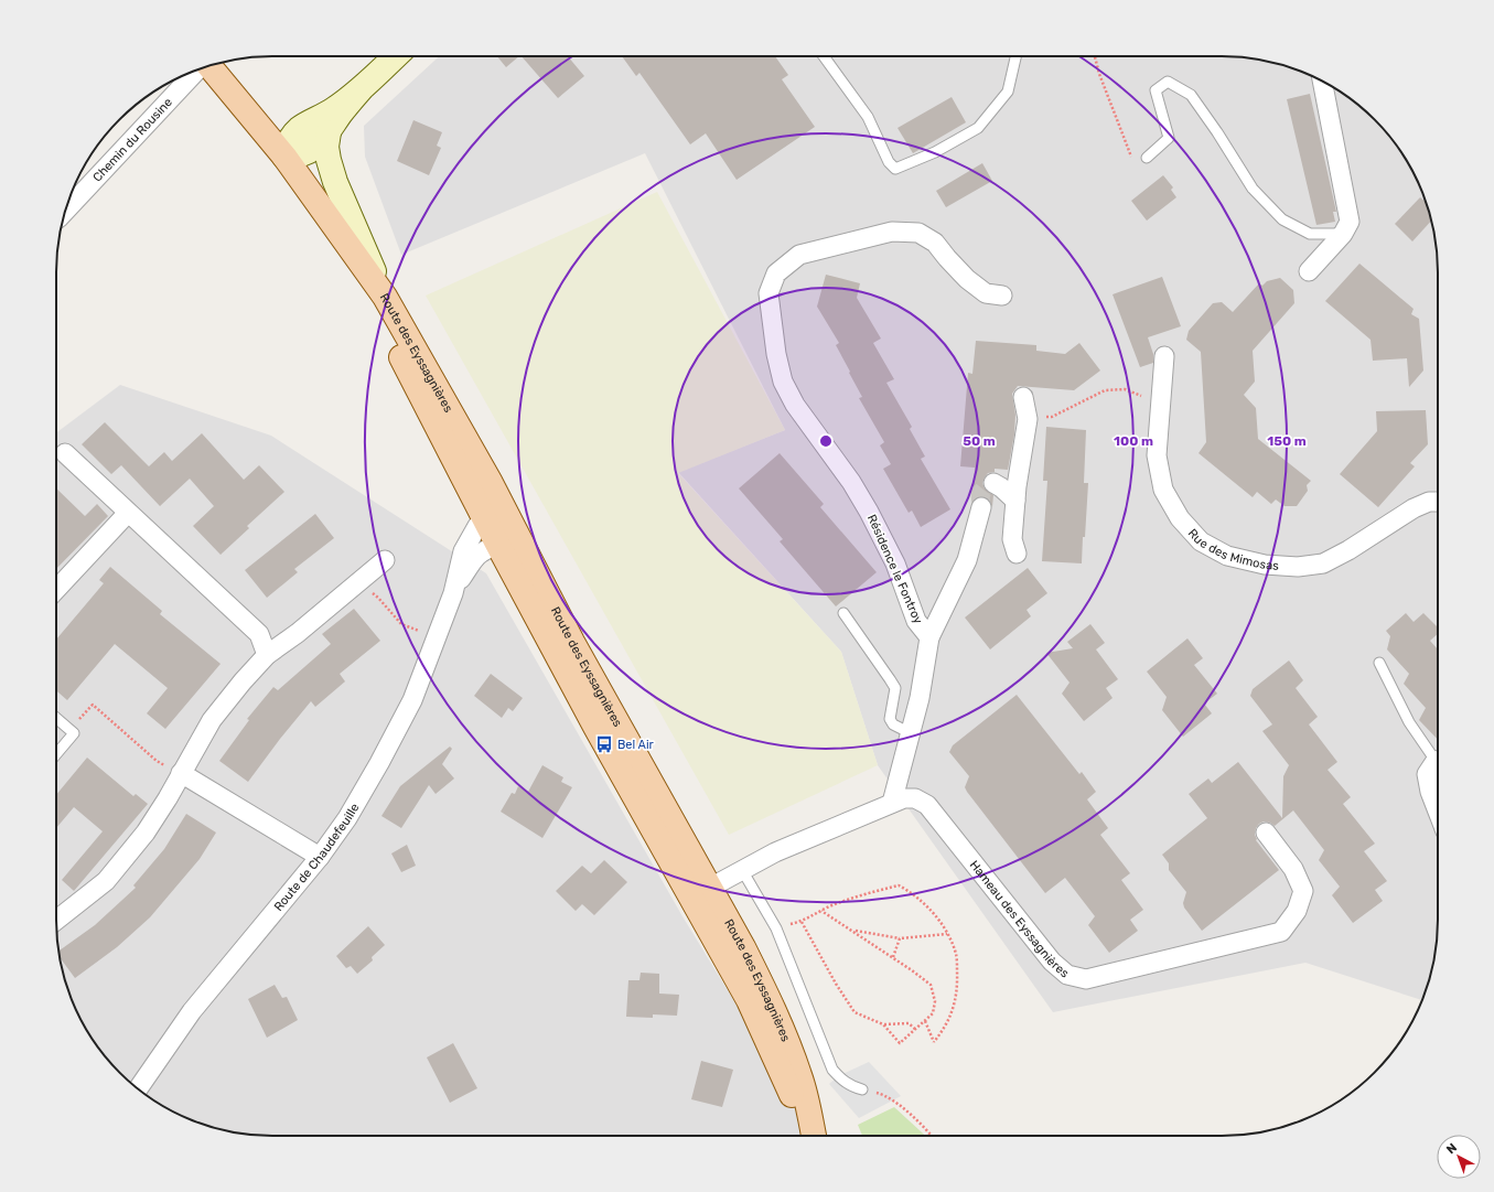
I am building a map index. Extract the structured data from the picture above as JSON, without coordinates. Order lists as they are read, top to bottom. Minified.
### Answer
{"streets":{"main road":["Route des Eyssagnières"],"street":["Chemin du Rousine","Rue des Mimosas","Résidence le Fontroy","Route de Chaudefeuille","Hameau des Eyssagnières"]},"crossings":[["Route des Eyssagnières","Route de Chaudefeuille"],["Route des Eyssagnières","Hameau des Eyssagnières"],["Résidence le Fontroy","Hameau des Eyssagnières"]],"places":{"bus stop":["Bel Air"]},"north":"top left","rings":["50 m","100 m","150 m"]}
